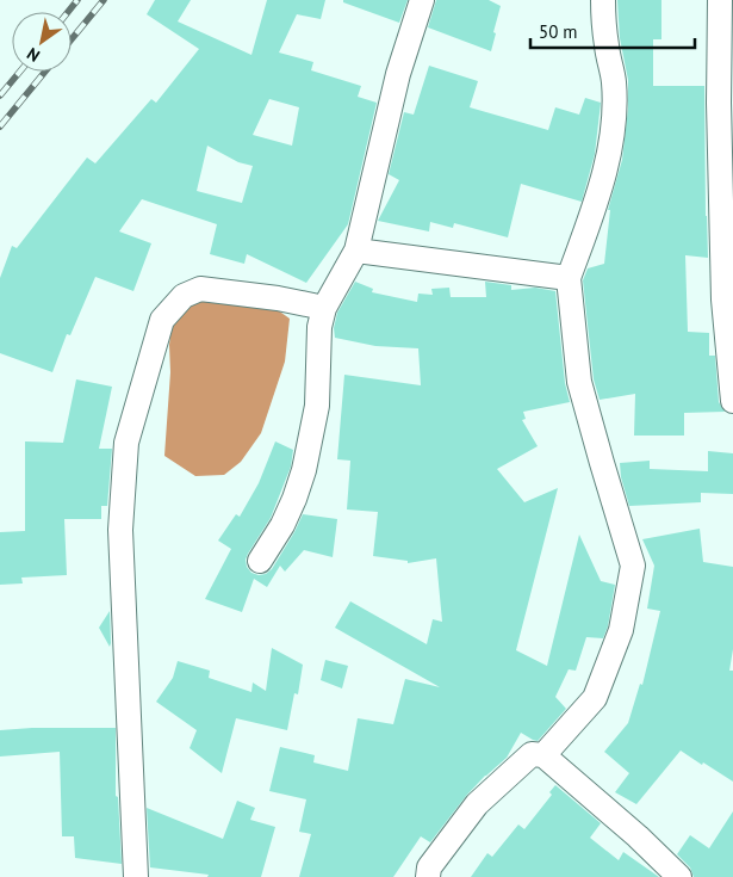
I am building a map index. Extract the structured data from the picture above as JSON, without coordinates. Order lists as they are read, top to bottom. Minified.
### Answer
{"scale_bar":"50 m","north":"bottom left"}
